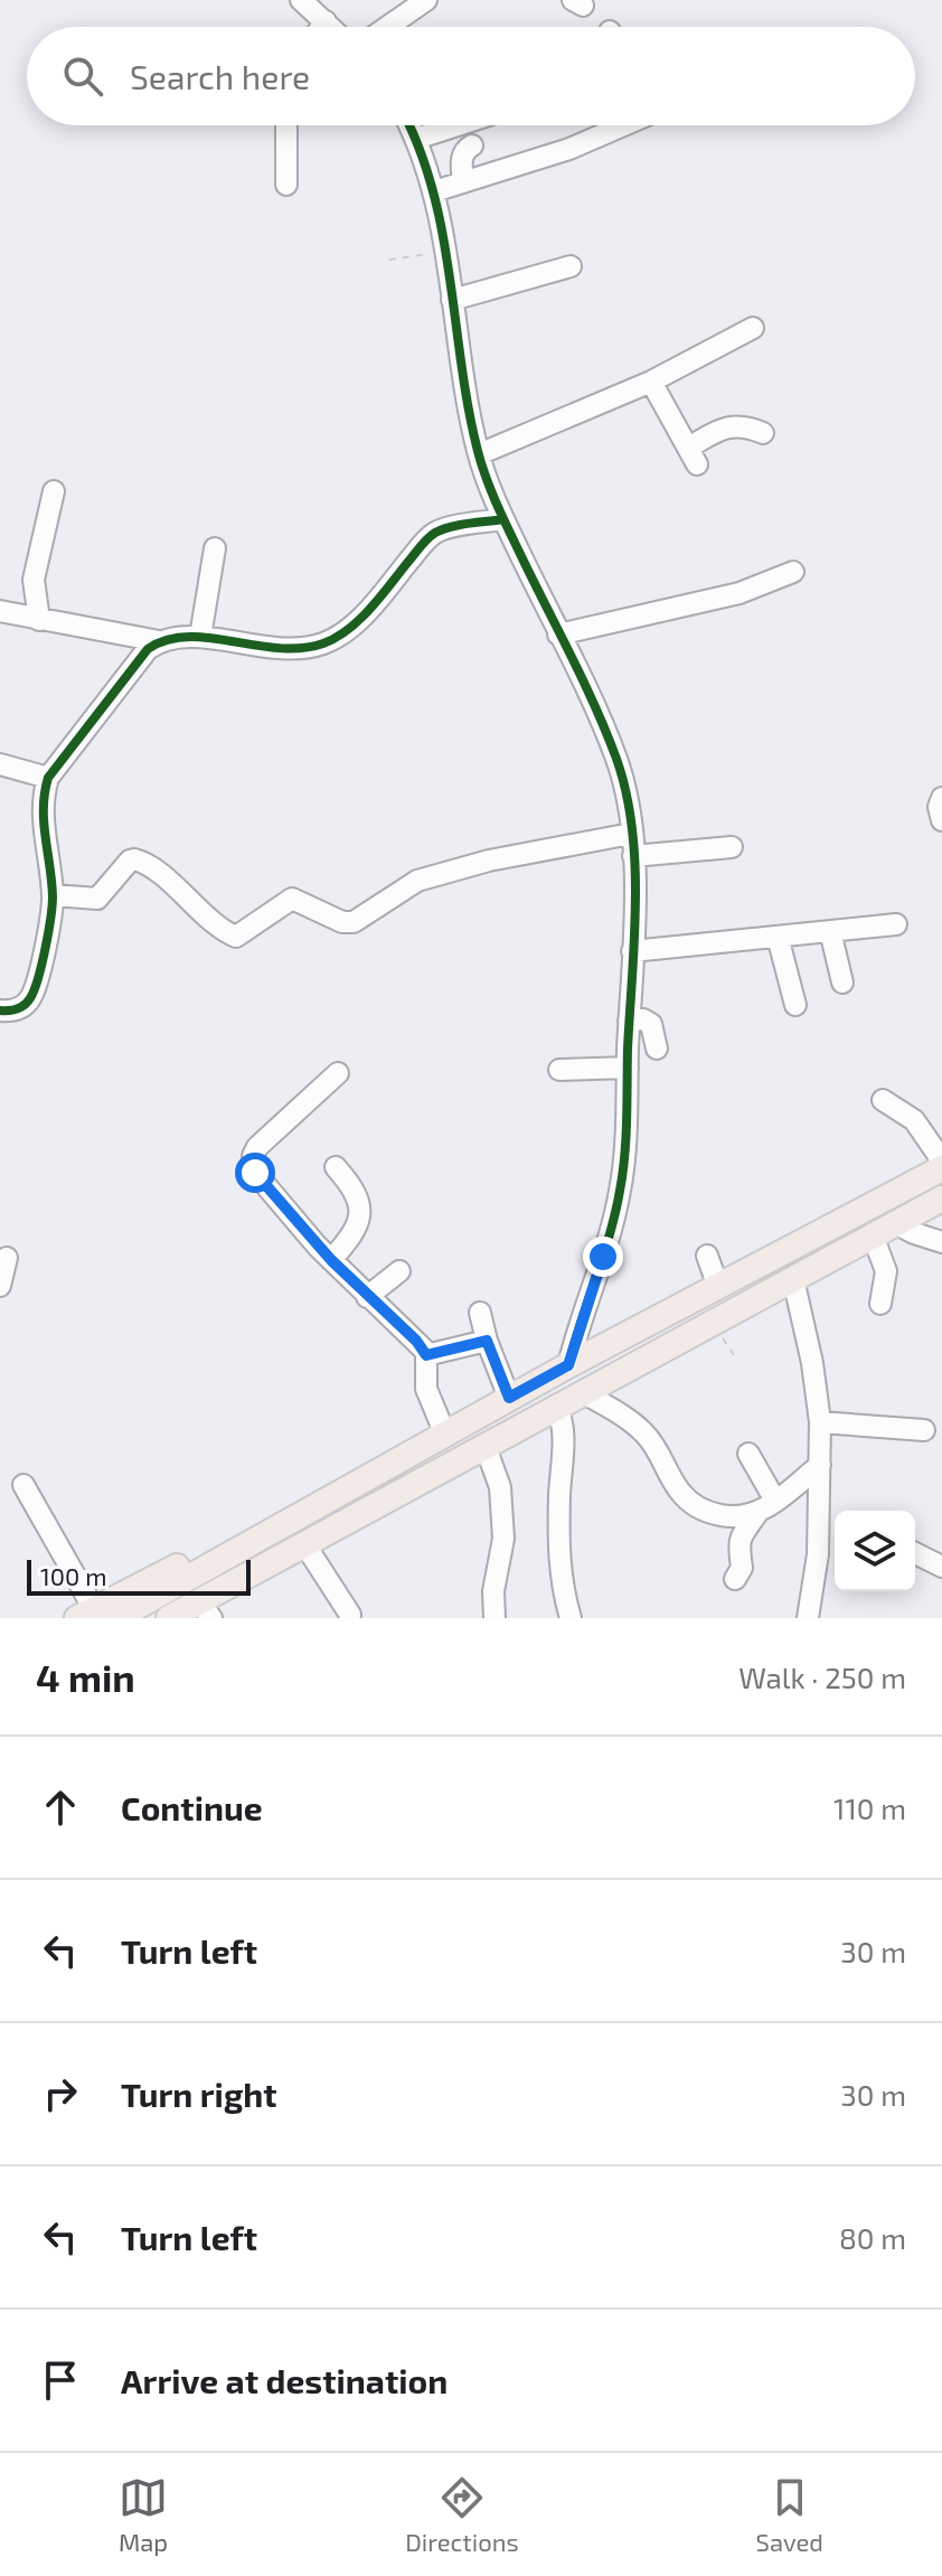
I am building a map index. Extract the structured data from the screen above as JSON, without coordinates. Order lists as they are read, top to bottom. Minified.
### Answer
{"scale_bar":"100 m","page":{"search":"Search here","scale":"100 m","heading":["4 min","Walk · 250 m"],"list":[["Continue","110 m"],["Turn left","30 m"],["Turn right","30 m"],["Turn left","80 m"],"Arrive at destination"],"nav":["Map","Directions","Saved"]}}
